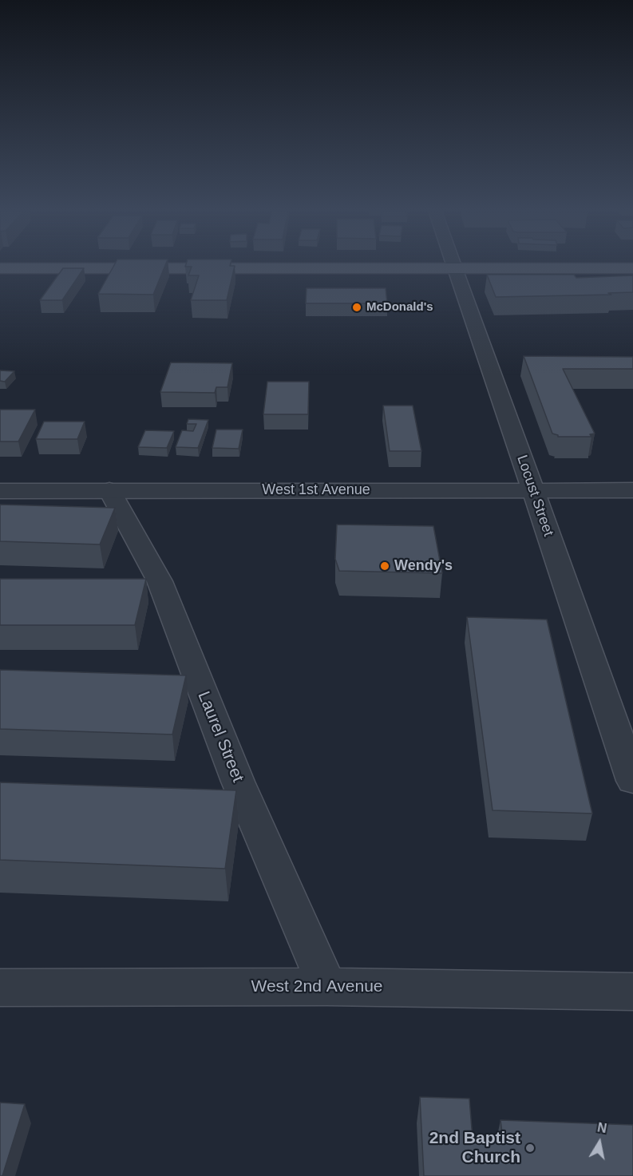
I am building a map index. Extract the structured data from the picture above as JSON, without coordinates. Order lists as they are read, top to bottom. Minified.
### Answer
{"streets":{"street":["West 1st Avenue","Locust Street","Laurel Street","West 2nd Avenue"]},"crossings":[["West 1st Avenue","Locust Street"],["West 1st Avenue","Laurel Street"],["Laurel Street","West 2nd Avenue"]],"places":["McDonald's","Wendy's","2nd Baptist Church"],"north":"top"}
